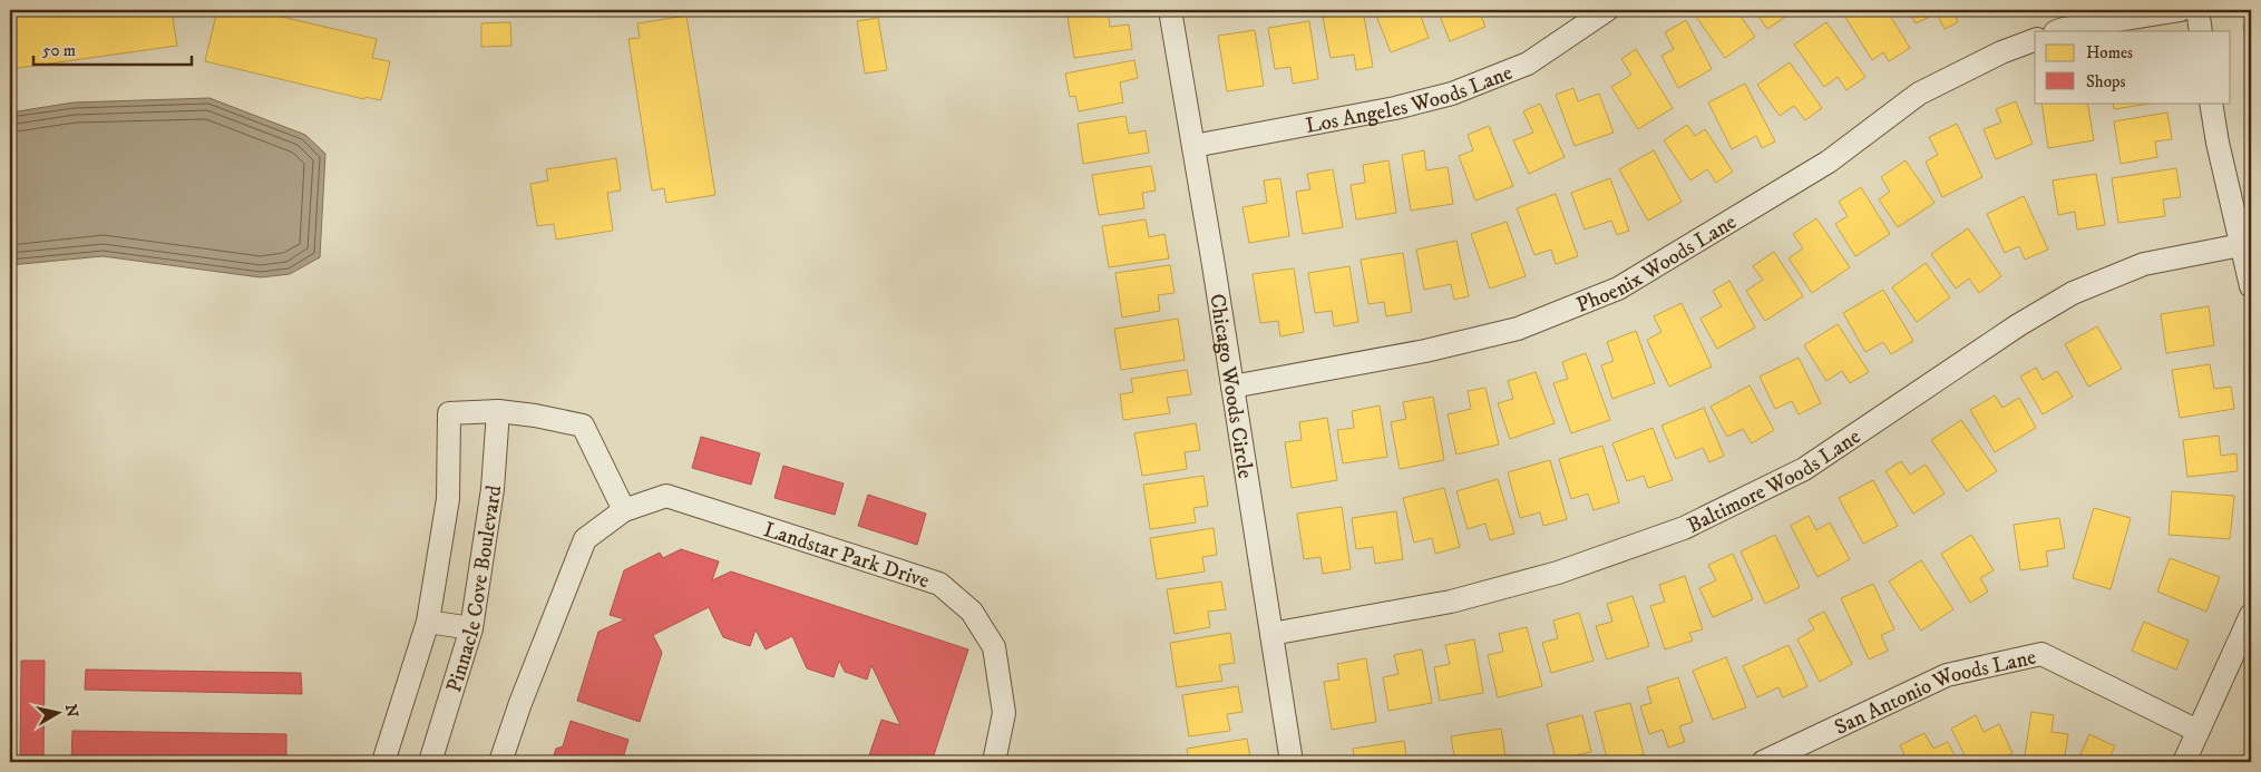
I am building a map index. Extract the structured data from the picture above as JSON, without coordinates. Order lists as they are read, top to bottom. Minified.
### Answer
{"streets":{"street":["Los Angeles Woods Lane","Phoenix Woods Lane","Chicago Woods Circle","Baltimore Woods Lane","Landstar Park Drive","Pinnacle Cove Boulevard","San Antonio Woods Lane"]},"crossings":[["Los Angeles Woods Lane","Chicago Woods Circle"],["Phoenix Woods Lane","Chicago Woods Circle"],["Chicago Woods Circle","Baltimore Woods Lane"]],"legend":["Homes","Shops"],"scale_bar":"50 m","north":"right"}
